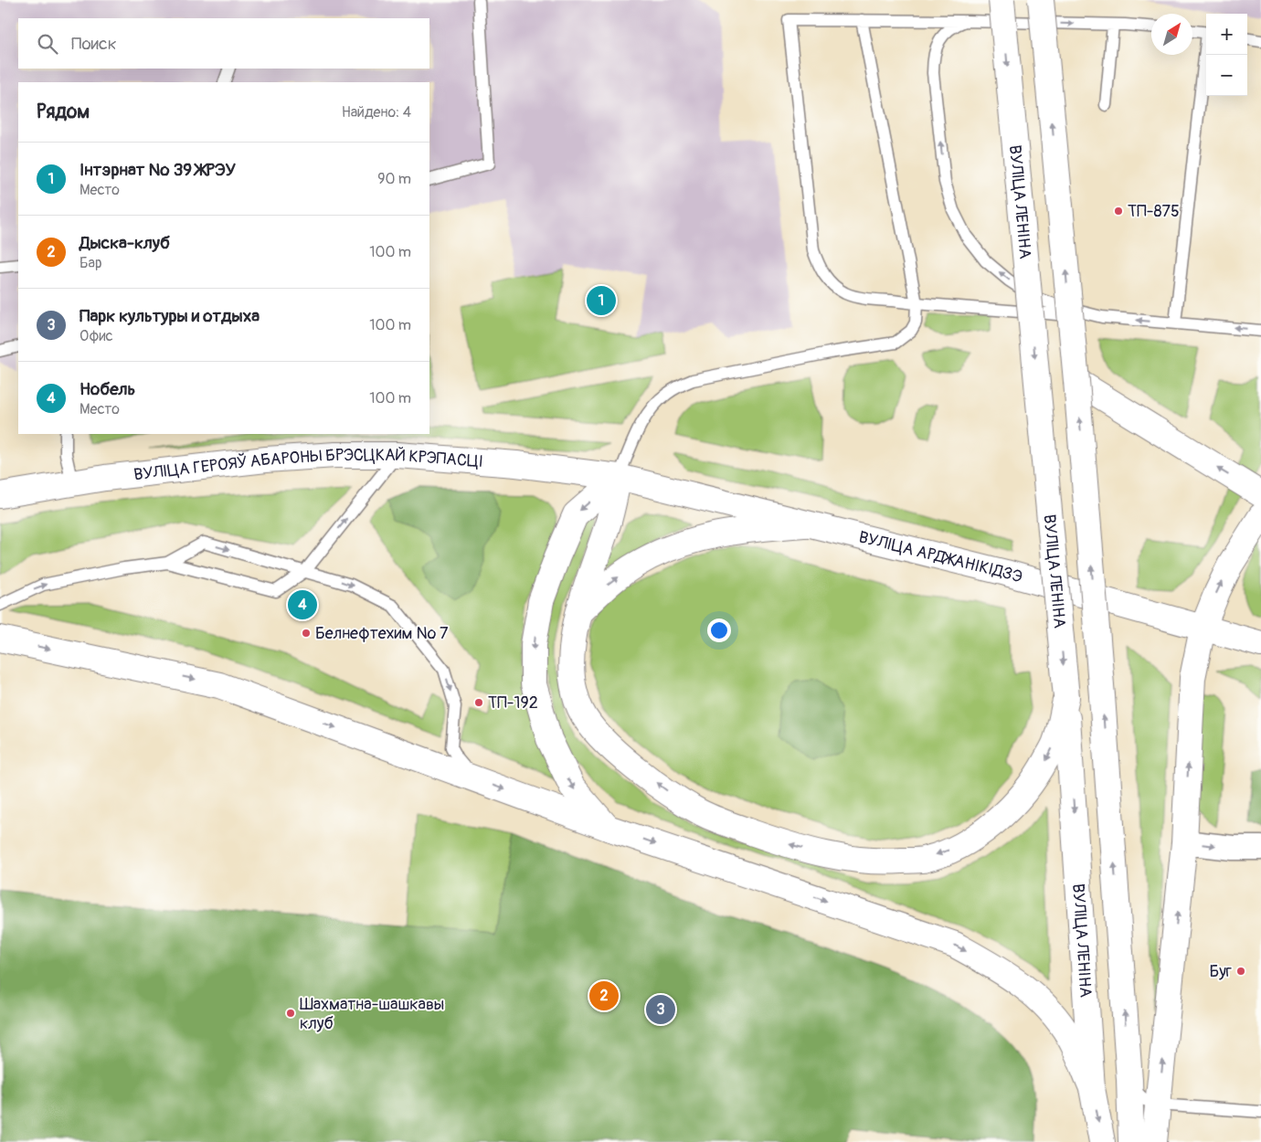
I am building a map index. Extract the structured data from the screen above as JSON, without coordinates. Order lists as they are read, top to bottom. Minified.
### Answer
{"streets":{"main road":["ВУЛІЦА ЛЕНІНА","ВУЛІЦА ГЕРОЯЎ АБАРОНЫ БРЭСЦКАЙ КРЭПАСЦІ","ВУЛІЦА АРДЖАНІКІДЗЭ"]},"crossings":[["ВУЛІЦА ГЕРОЯЎ АБАРОНЫ БРЭСЦКАЙ КРЭПАСЦІ","ВУЛІЦА АРДЖАНІКІДЗЭ"]],"places":["ТП-875","Белнефтехим № 7","ТП-192","Буг","Шахматна-шашкавы клуб"],"north":"top right","page":{"map_buttons":["+","−"],"search":"Поиск","heading":["Рядом","Найдено: 4"],"list":[{"mark":"1","name":"Інтэрнат № 39 ЖРЭУ","note":"Место","value":"90 m"},{"mark":"2","name":"Дыска-клуб","note":"Бар","value":"100 m"},{"mark":"3","name":"Парк культуры и отдыха","note":"Офис","value":"100 m"},{"mark":"4","name":"Нобель","note":"Место","value":"100 m"}],"pins":["1","4","2","3"]}}
